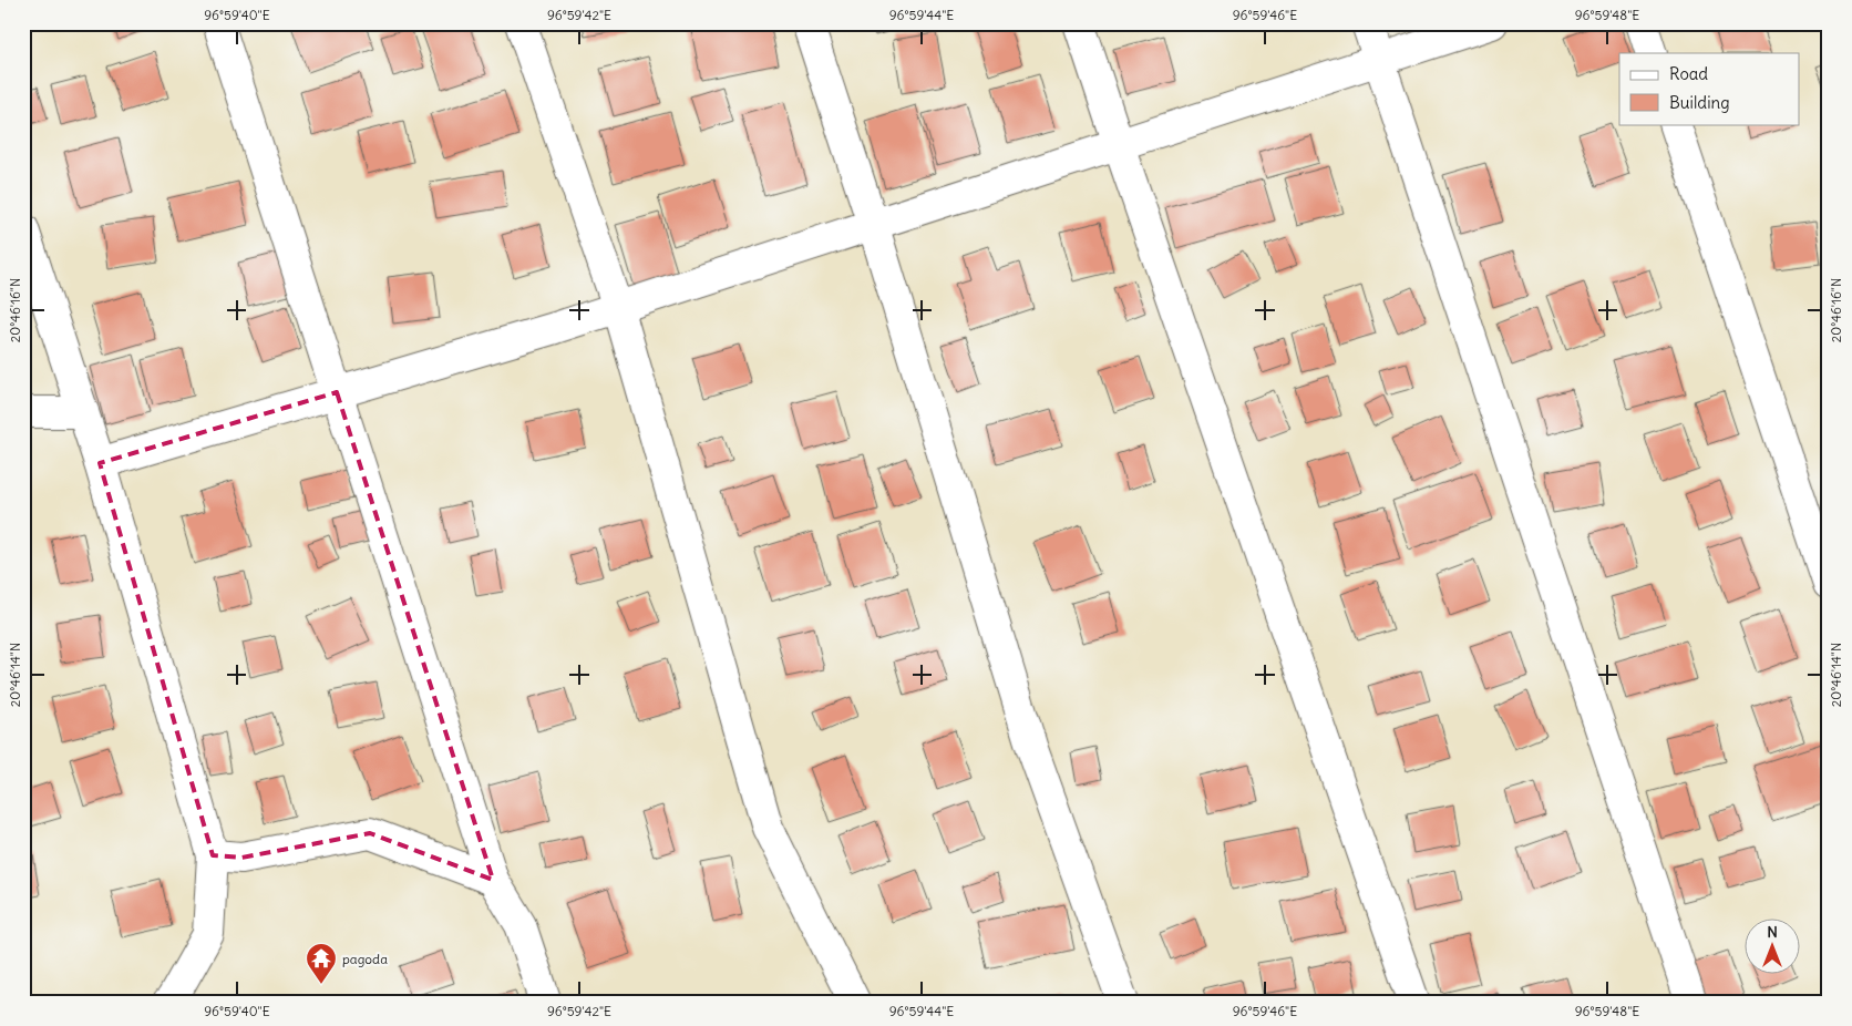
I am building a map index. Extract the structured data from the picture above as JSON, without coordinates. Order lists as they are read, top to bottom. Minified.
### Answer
{"places":{"temple":["pagoda"]},"legend":["Road","Building"],"north":"top","coordinates":["96°59'40\"E","96°59'42\"E","96°59'44\"E","96°59'46\"E","96°59'48\"E","20°46'16\"N","20°46'14\"N"]}
